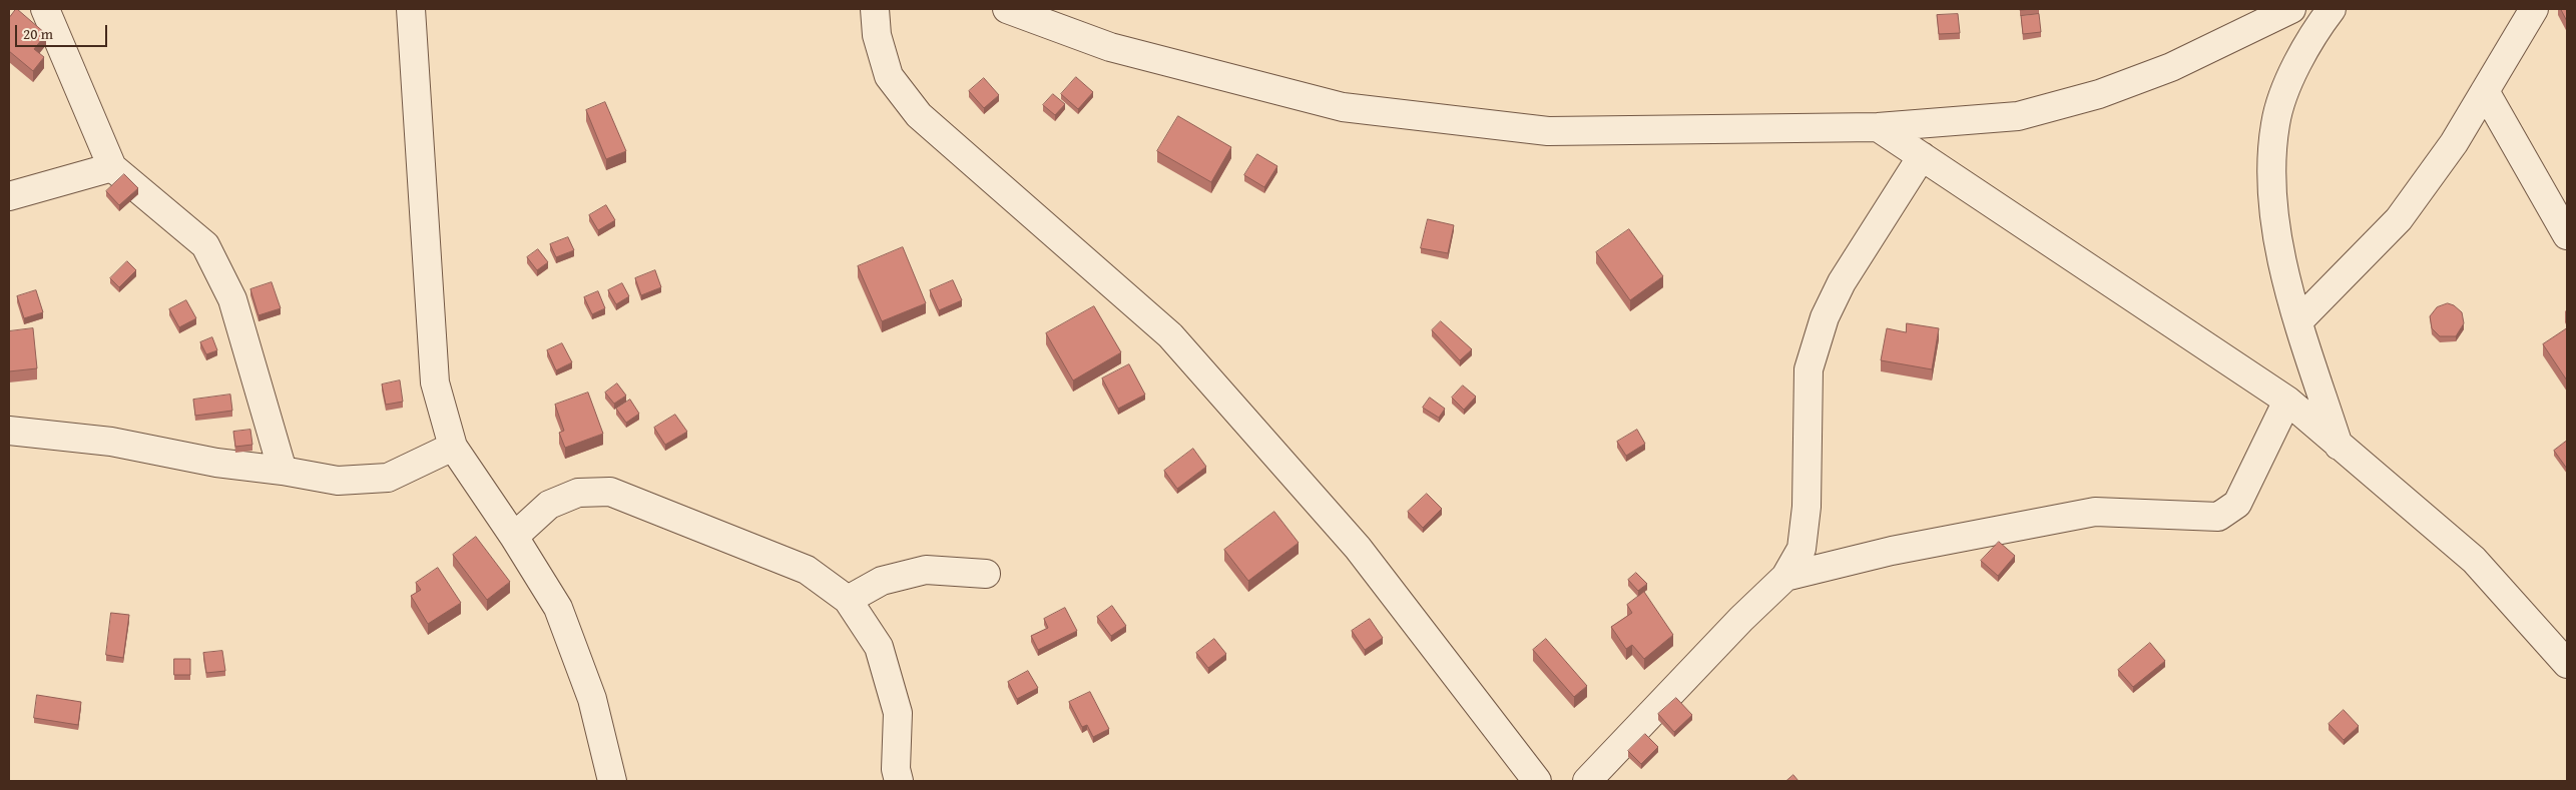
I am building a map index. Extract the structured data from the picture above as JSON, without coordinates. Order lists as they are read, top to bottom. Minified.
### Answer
{"scale_bar":"20 m"}
